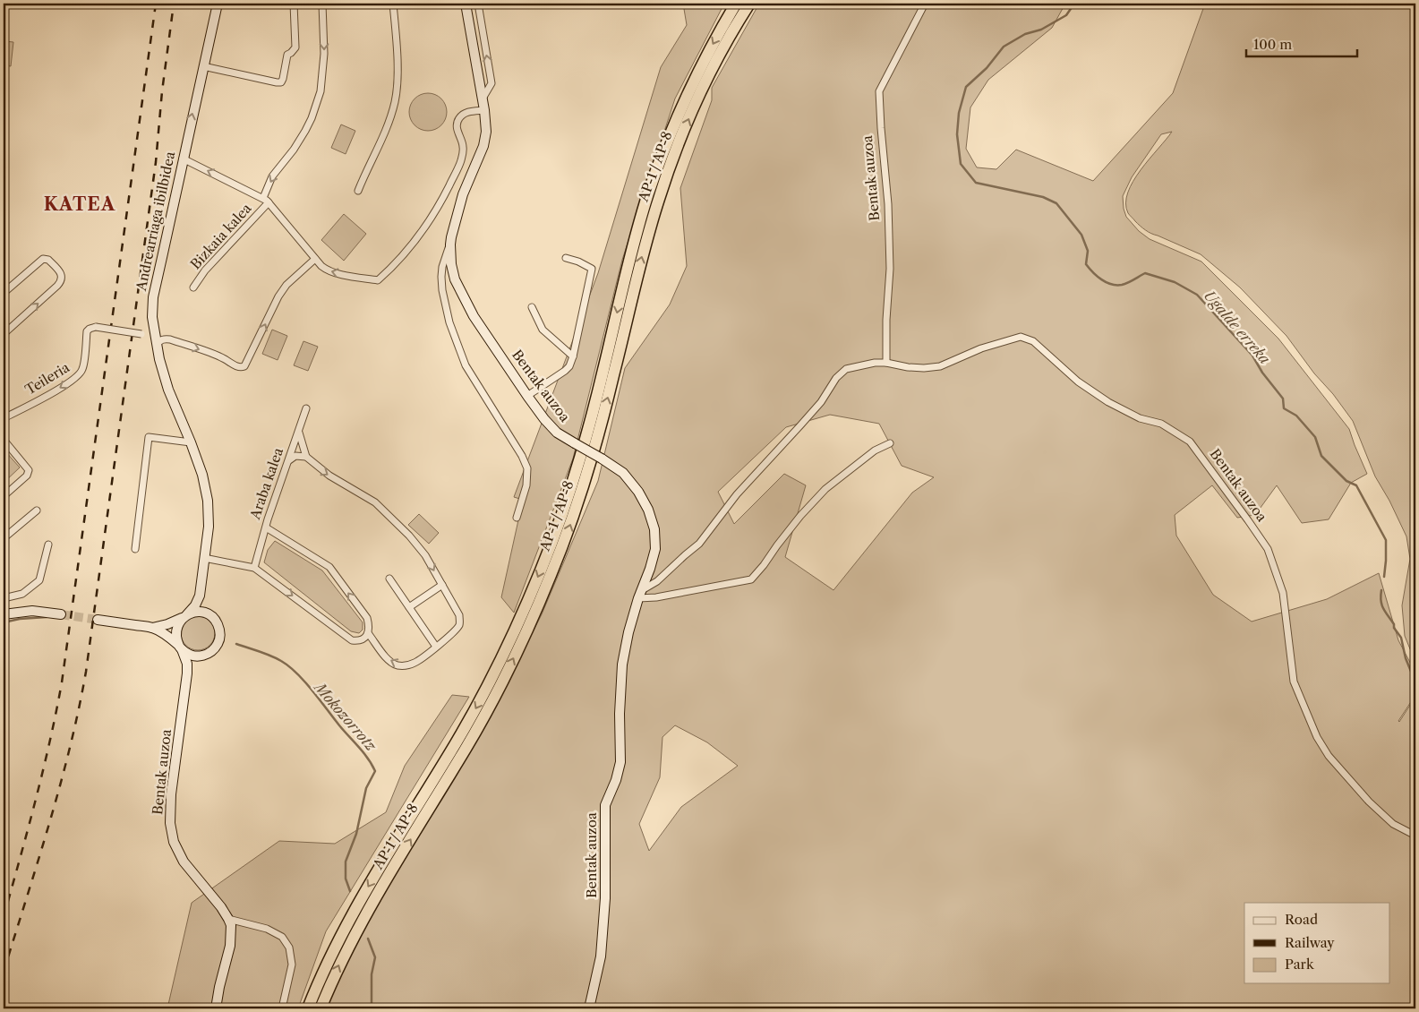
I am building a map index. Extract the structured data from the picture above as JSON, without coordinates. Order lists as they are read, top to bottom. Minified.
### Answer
{"streets":{"highway":["AP-1 / AP-8"],"street":["Bentak auzoa","Andrearriaga ibilbidea","Bizkaia kalea","Teileria","Araba kalea"]},"crossings":[["Andrearriaga ibilbidea","Teileria"]],"one_way":["Bizkaia kalea","Teileria"],"districts":["KATEA"],"water":["Ugalde erreka","Mokozorrotz"],"legend":["Road","Railway","Park"],"scale_bar":"100 m"}
